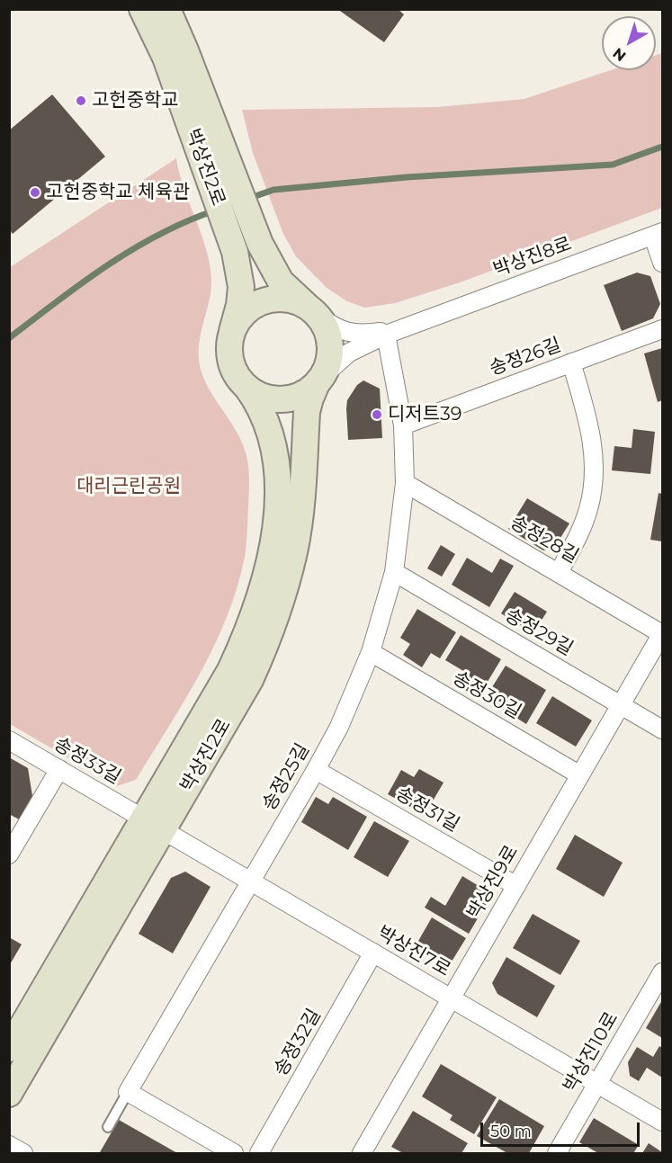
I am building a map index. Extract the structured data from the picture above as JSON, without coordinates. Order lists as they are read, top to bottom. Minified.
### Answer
{"streets":{"street":["박상진2로","박상진8로","송정26길","송정28길","송정29길","송정30길","송정33길","송정25길","송정31길","박상진9로","박상진7로","송정32길","박상진10로"]},"crossings":[["박상진2로","박상진8로"],["박상진2로","송정33길"],["박상진2로","박상진7로"],["박상진8로","송정25길"],["송정26길","송정25길"],["송정28길","송정25길"],["송정28길","박상진9로"],["송정29길","송정25길"],["송정29길","박상진9로"],["송정30길","송정25길"],["송정30길","박상진9로"],["송정33길","박상진7로"],["송정25길","송정31길"],["송정25길","박상진7로"],["송정31길","박상진9로"],["박상진9로","박상진7로"],["박상진7로","송정32길"],["박상진7로","박상진10로"]],"parks":["대리근린공원"],"places":["고헌중학교","고헌중학교 체육관","디저트39"],"scale_bar":"50 m","north":"bottom left"}
